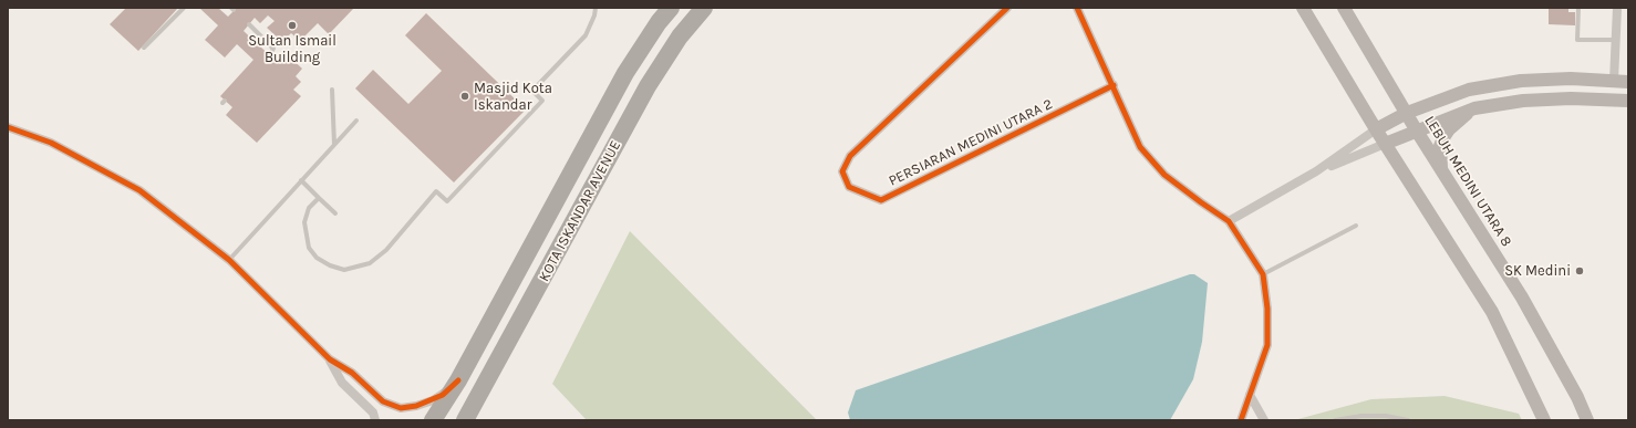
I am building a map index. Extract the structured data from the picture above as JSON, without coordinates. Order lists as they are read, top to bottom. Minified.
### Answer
{"streets":{"highway":["KOTA ISKANDAR AVENUE"],"street":["PERSIARAN MEDINI UTARA 2","LEBUH MEDINI UTARA 8"]},"places":["Sultan Ismail Building","Masjid Kota Iskandar","SK Medini"]}
